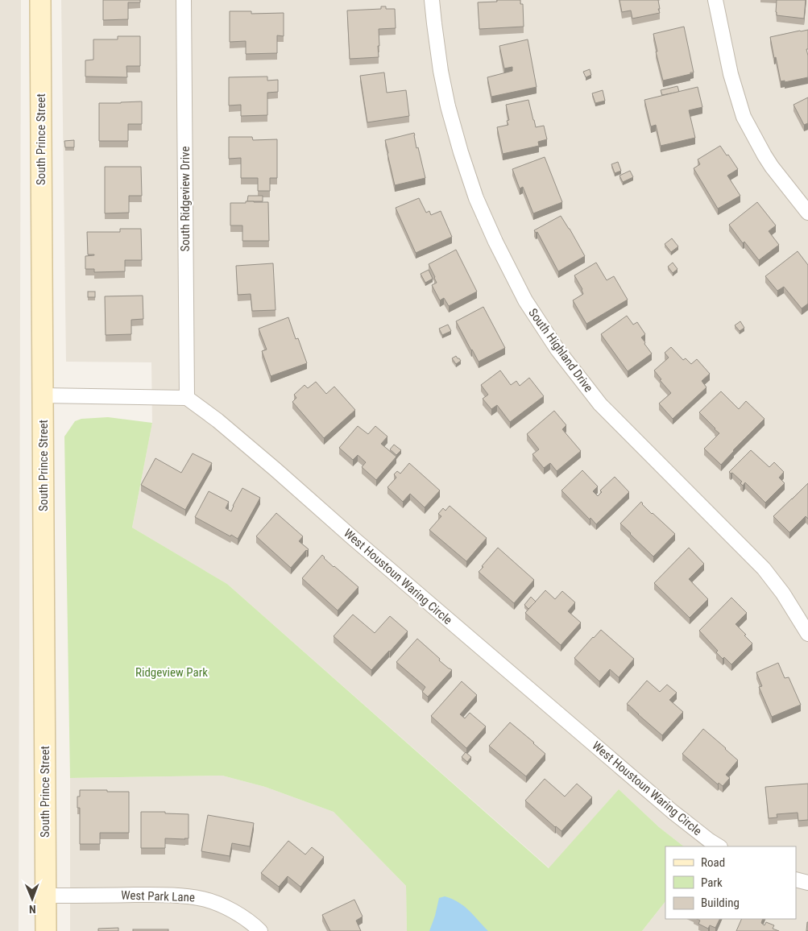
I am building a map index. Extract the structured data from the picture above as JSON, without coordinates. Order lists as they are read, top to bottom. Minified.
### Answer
{"streets":{"street":["South Prince Street","South Ridgeview Drive","South Highland Drive","West Houstoun Waring Circle","West Park Lane"]},"crossings":[["South Prince Street","West Park Lane"],["South Ridgeview Drive","West Houstoun Waring Circle"]],"parks":["Ridgeview Park"],"legend":["Road","Park","Building"],"north":"bottom"}
